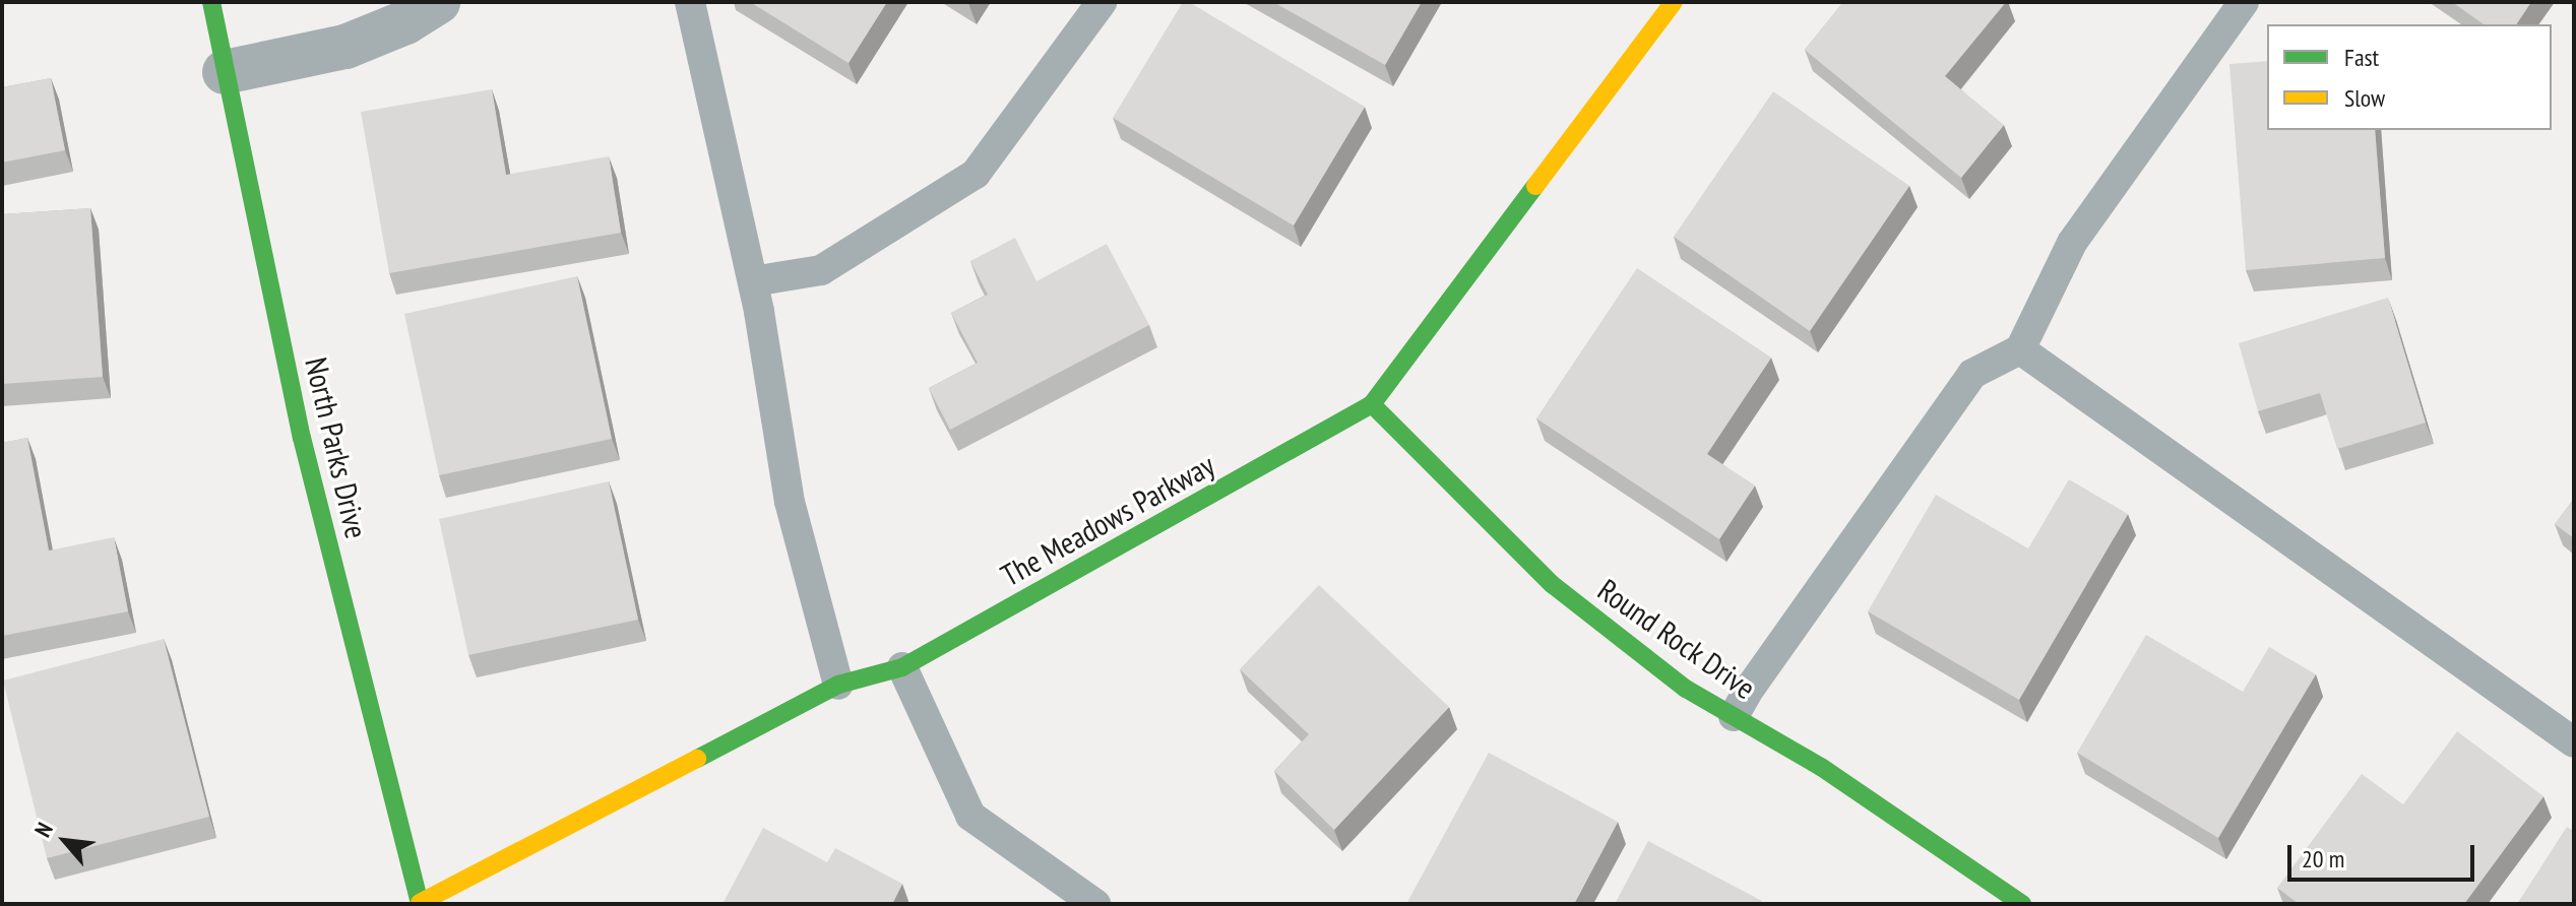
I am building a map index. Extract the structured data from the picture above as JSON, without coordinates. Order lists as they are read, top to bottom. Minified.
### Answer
{"streets":{"street":["North Parks Drive","The Meadows Parkway","Round Rock Drive"]},"crossings":[["North Parks Drive","The Meadows Parkway"],["The Meadows Parkway","Round Rock Drive"]],"legend":["Fast","Slow"],"scale_bar":"20 m","north":"top left"}
